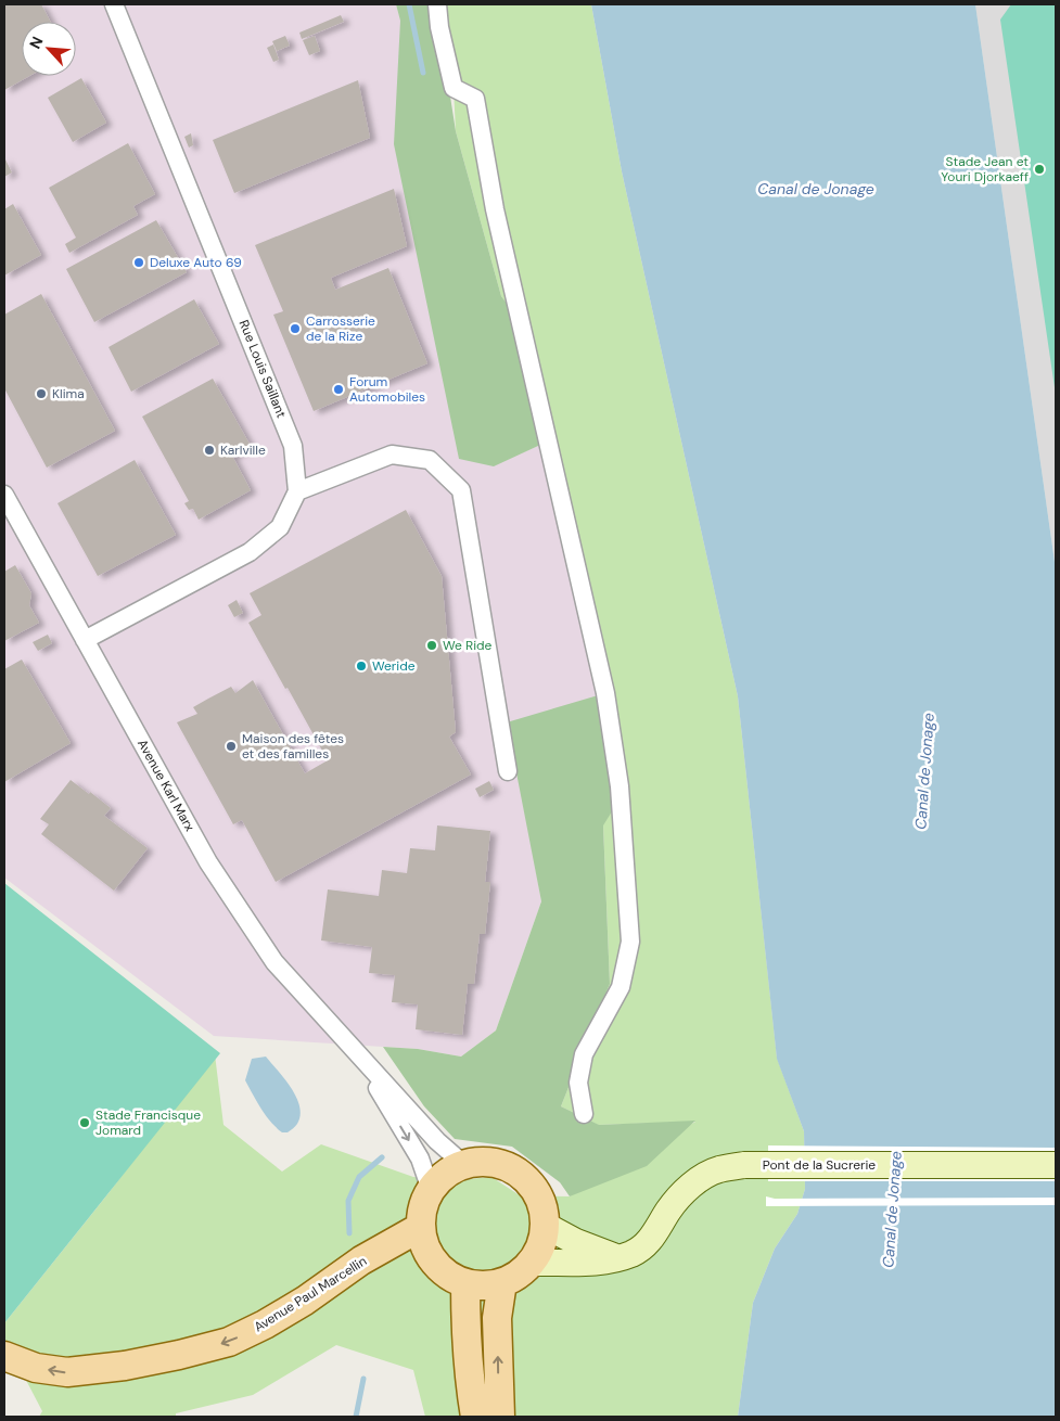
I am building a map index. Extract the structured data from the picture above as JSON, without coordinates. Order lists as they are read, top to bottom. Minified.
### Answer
{"streets":{"main road":["Avenue Paul Marcellin"],"street":["Rue Louis Saillant","Avenue Karl Marx","Pont de la Sucrerie"]},"crossings":[["Avenue Karl Marx","Avenue Paul Marcellin"]],"one_way":["Avenue Paul Marcellin"],"water":["Canal de Jonage"],"places":["Stade Jean et Youri Djorkaeff","Deluxe Auto 69","Carrosserie de la Rize","Forum Automobiles","Klima","Karlville","We Ride","Weride","Maison des fêtes et des familles","Stade Francisque Jomard"],"north":"top left"}
